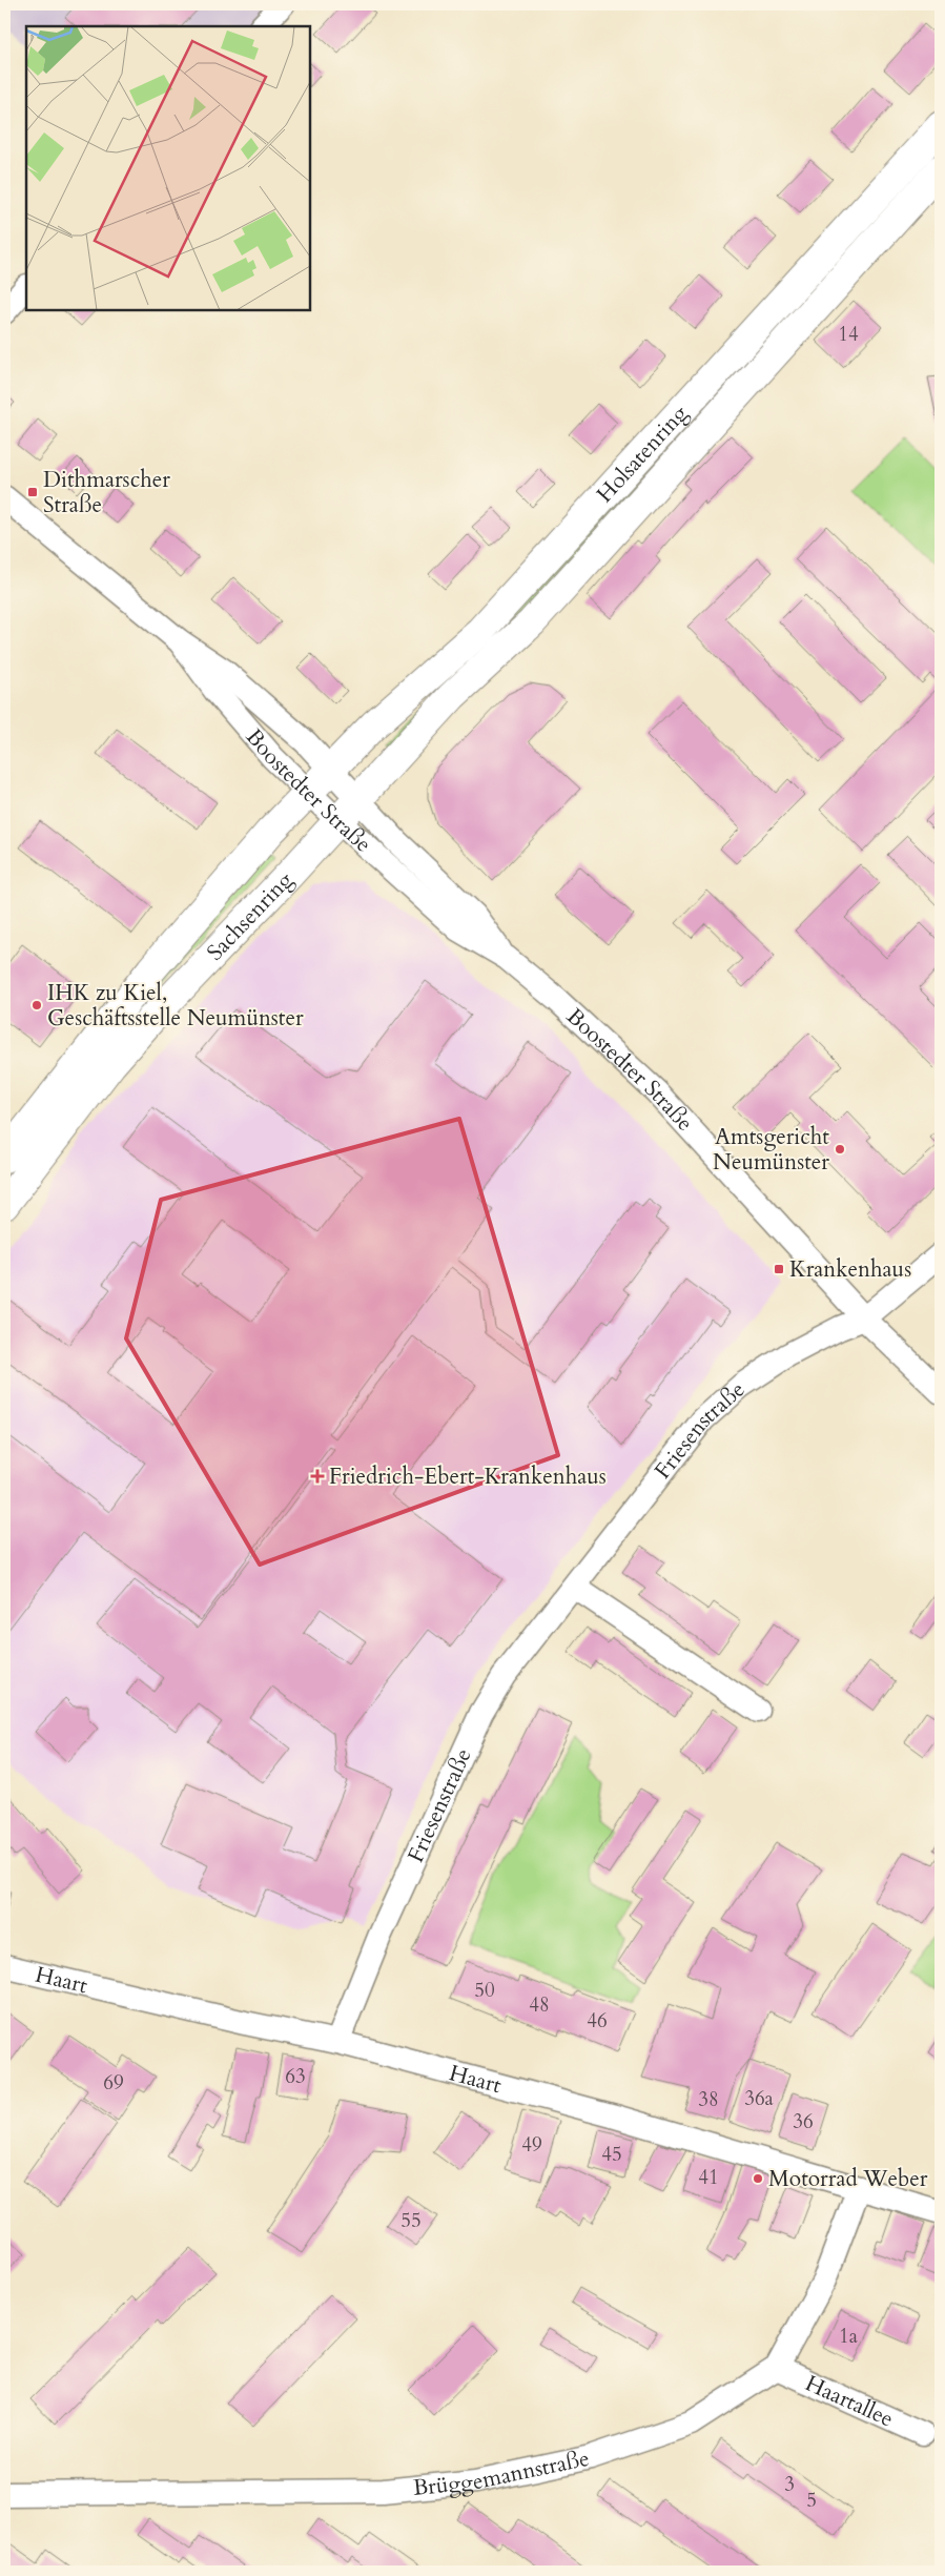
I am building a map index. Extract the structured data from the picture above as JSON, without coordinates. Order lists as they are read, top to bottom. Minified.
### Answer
{"streets":{"main road":["Holsatenring","Sachsenring"],"street":["Boostedter Straße","Friesenstraße","Haart","Haartallee","Brüggemannstraße"]},"crossings":[["Holsatenring","Boostedter Straße"],["Holsatenring","Sachsenring"],["Boostedter Straße","Sachsenring"],["Boostedter Straße","Friesenstraße"],["Friesenstraße","Haart"],["Haart","Brüggemannstraße"],["Haartallee","Brüggemannstraße"]],"places":{"transit":["Dithmarscher Straße","Krankenhaus"],"other":["IHK zu Kiel, Geschäftsstelle Neumünster","Amtsgericht Neumünster","Motorrad Weber"],"health":["Friedrich-Ebert-Krankenhaus"]},"house_numbers":["14","50","48","46","63","69","36a","38","36","49","45","41","55","1a","3","5"]}
